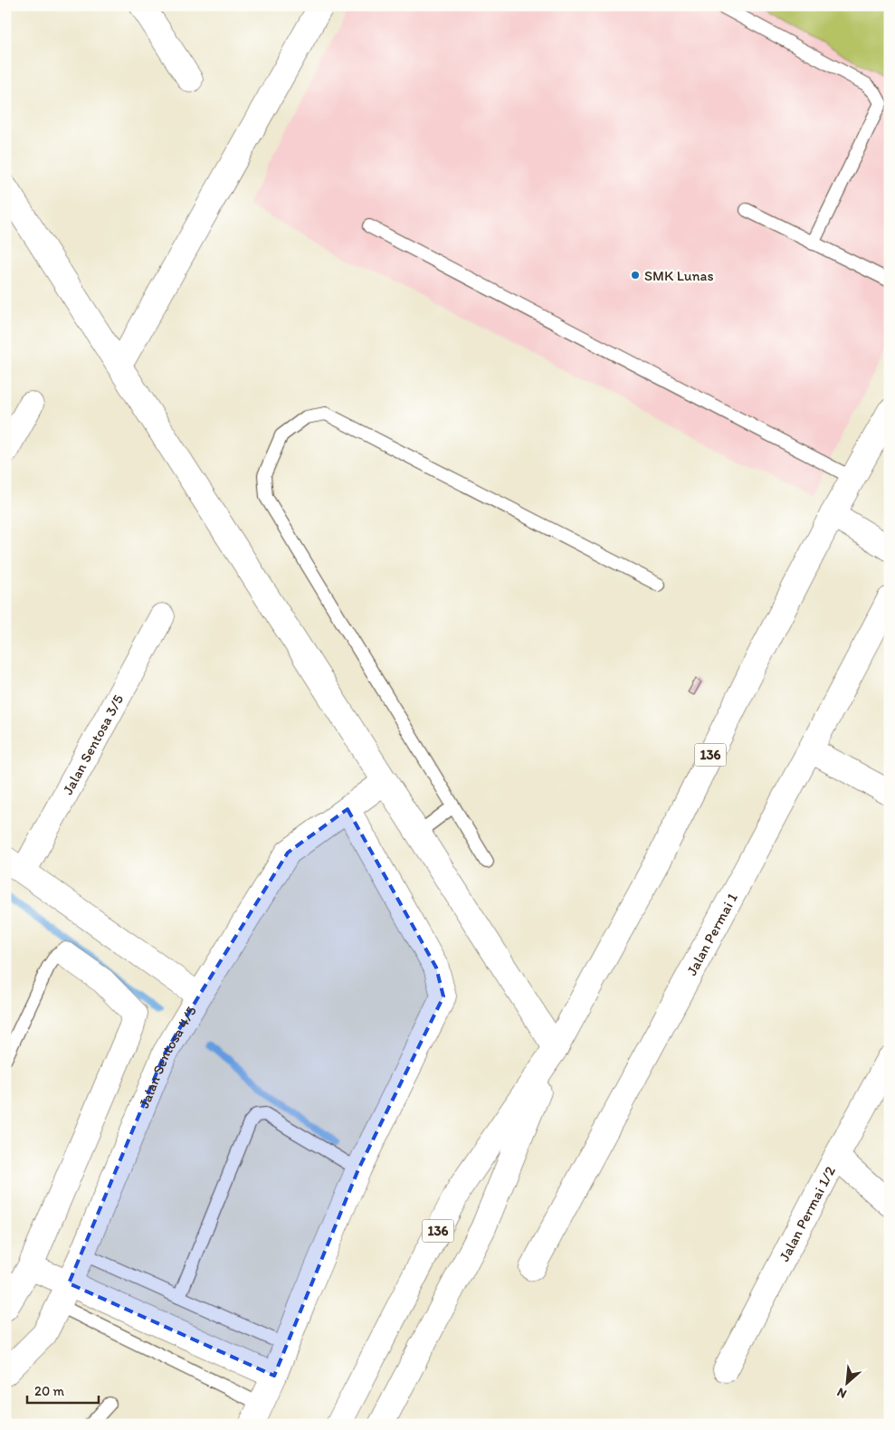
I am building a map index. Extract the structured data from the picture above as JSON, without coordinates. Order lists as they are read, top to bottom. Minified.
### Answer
{"streets":{"street":["Jalan Sentosa 3/5","136","Jalan Permai 1","Jalan Sentosa 4/5","Jalan Permai 1/2"]},"places":["SMK Lunas"],"scale_bar":"20 m","north":"bottom left"}
